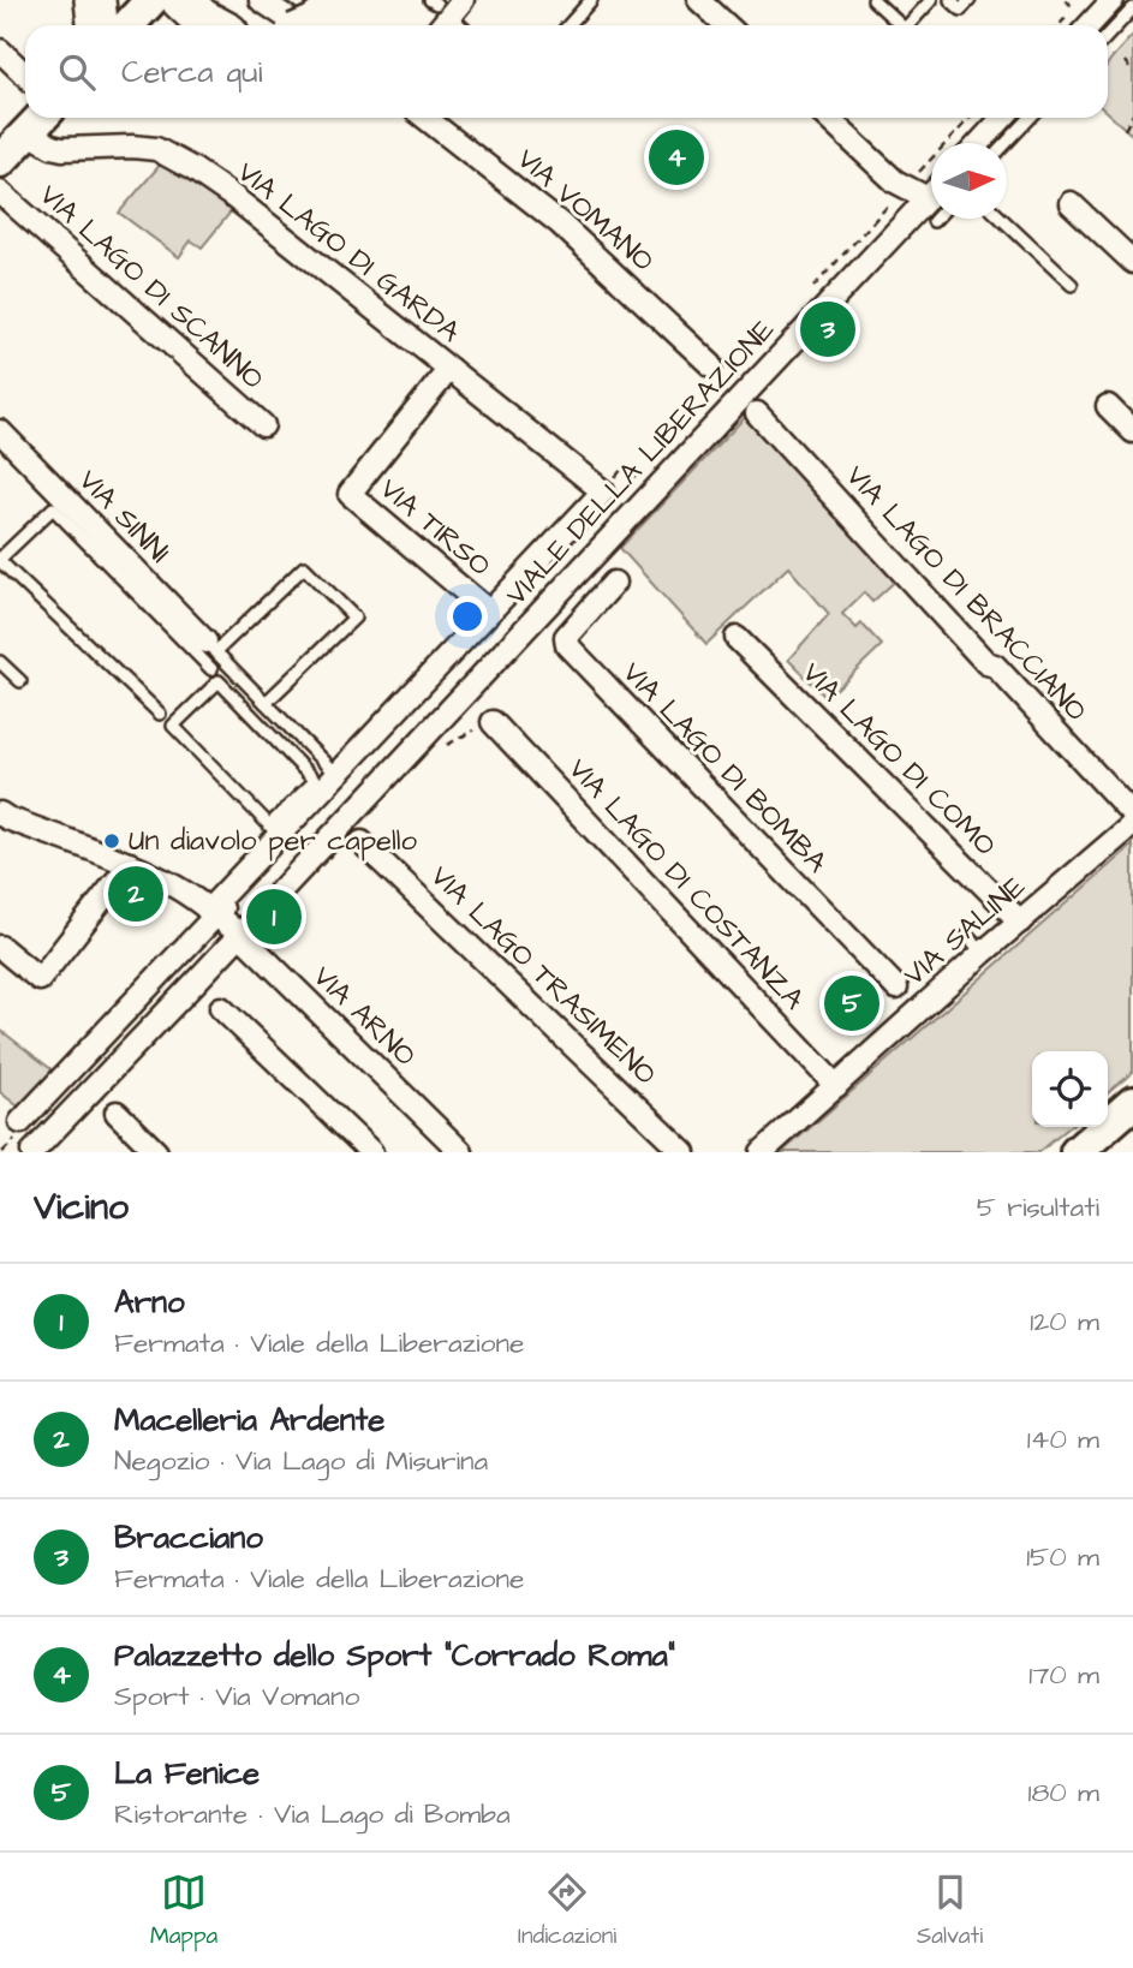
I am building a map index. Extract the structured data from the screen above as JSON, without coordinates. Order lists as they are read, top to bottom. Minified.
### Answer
{"streets":{"street":["VIA VOMANO","VIA LAGO DI GARDA","VIA LAGO DI SCANNO","VIALE DELLA LIBERAZIONE","VIA SINNI","VIA TIRSO","VIA LAGO DI BRACCIANO","VIA LAGO DI COMO","VIA LAGO DI BOMBA","VIA LAGO DI COSTANZA","VIA SALINE","VIA LAGO TRASIMENO","VIA ARNO"]},"crossings":[["VIA LAGO DI GARDA","VIA TIRSO"],["VIALE DELLA LIBERAZIONE","VIA ARNO"],["VIA LAGO DI COMO","VIA SALINE"],["VIA LAGO DI COSTANZA","VIA SALINE"]],"places":["Un diavolo per capello"],"north":"right","page":{"search":"Cerca qui","pins":["4","3","2","1","5"],"heading":["Vicino","5 risultati"],"list":[{"mark":"1","name":"Arno","note":"Fermata · Viale della Liberazione","value":"120 m"},{"mark":"2","name":"Macelleria Ardente","note":"Negozio · Via Lago di Misurina","value":"140 m"},{"mark":"3","name":"Bracciano","note":"Fermata · Viale della Liberazione","value":"150 m"},{"mark":"4","name":"Palazzetto dello Sport \"Corrado Roma\"","note":"Sport · Via Vomano","value":"170 m"},{"mark":"5","name":"La Fenice","note":"Ristorante · Via Lago di Bomba","value":"180 m"}],"nav":["Mappa","Indicazioni","Salvati"]}}
